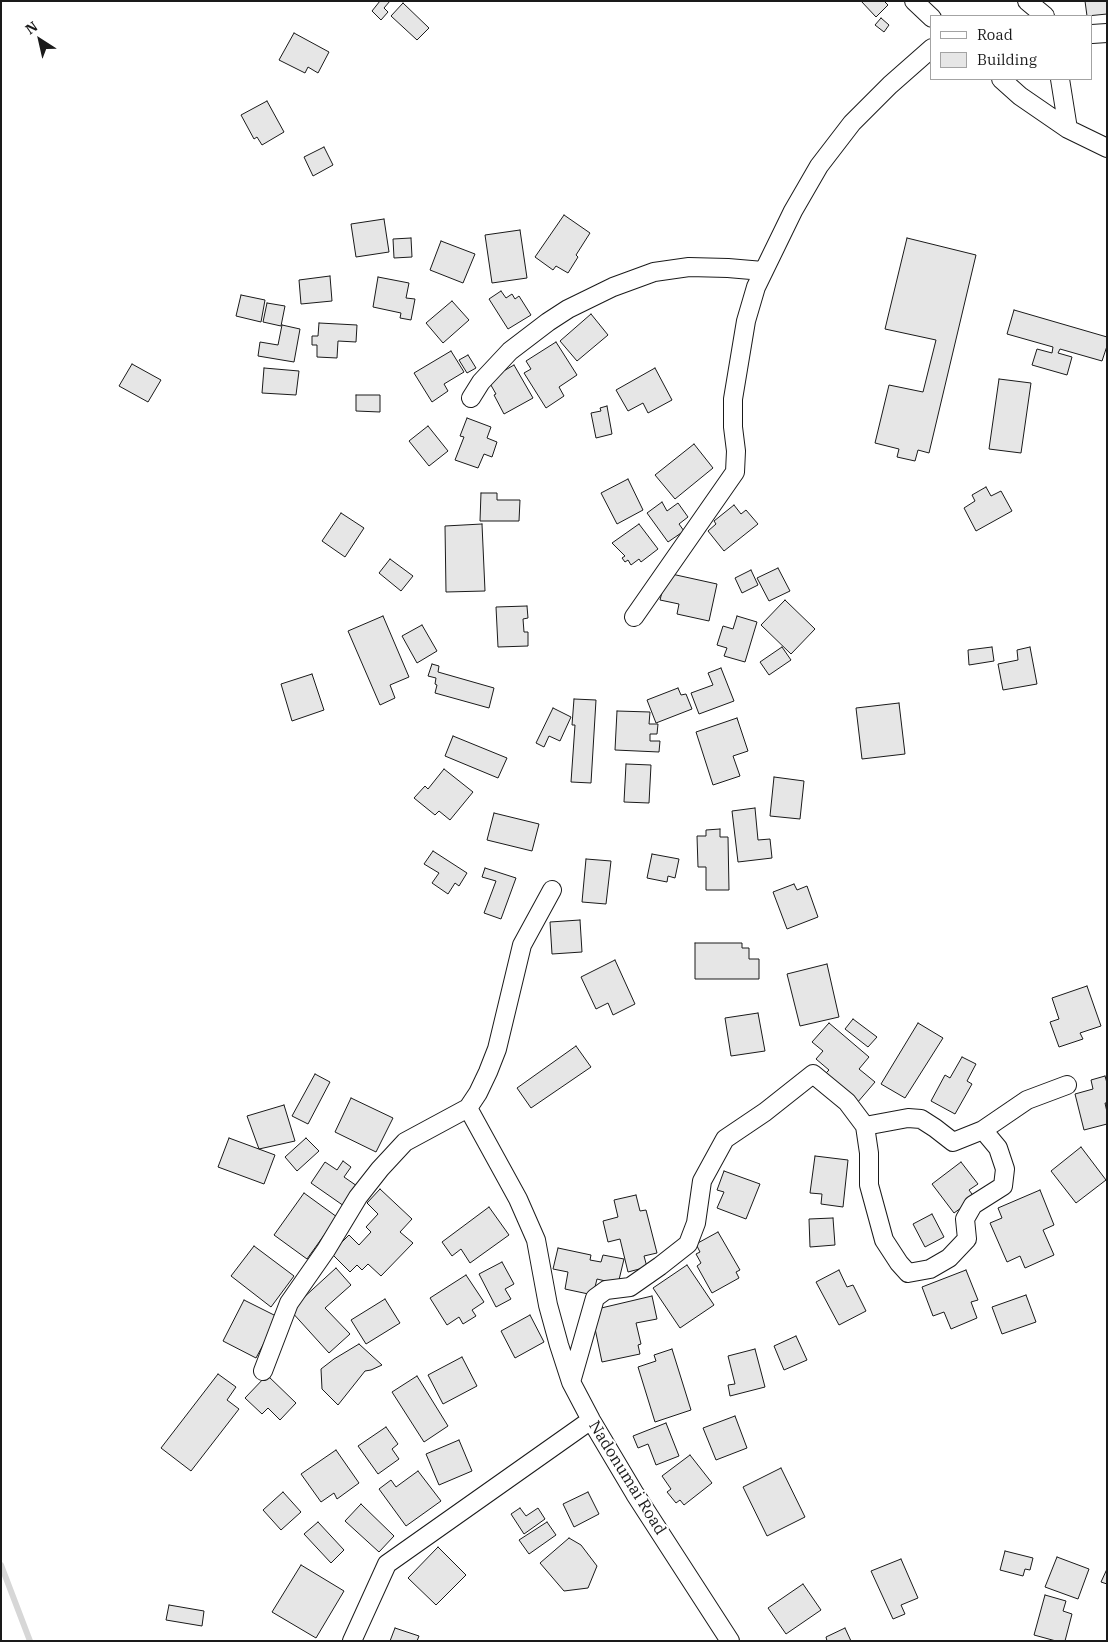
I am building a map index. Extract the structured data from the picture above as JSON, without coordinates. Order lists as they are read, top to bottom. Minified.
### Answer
{"streets":{"street":["Nadonumai Road"]},"legend":["Road","Building"],"north":"top left"}
